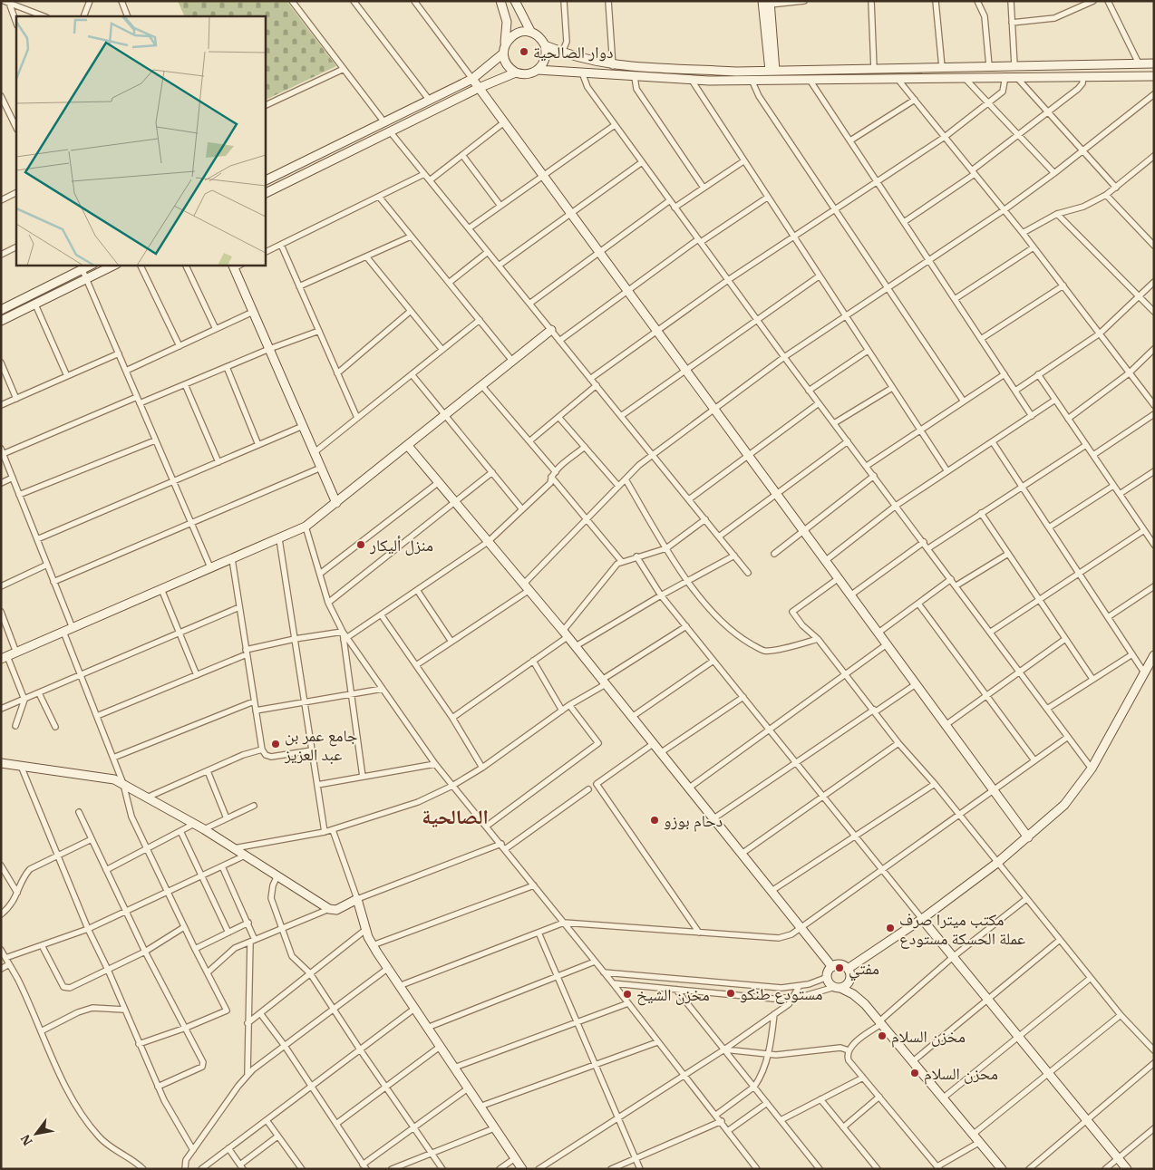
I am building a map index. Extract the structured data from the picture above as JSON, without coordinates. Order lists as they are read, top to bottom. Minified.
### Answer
{"districts":["الصالحية"],"places":["دوار الصالحية","منزل أليكار","جامع عمر بن عبد العزيز","دحام بوزو","مكتب ميترا صرف عملة الحسكة مستودع","مفتي","مستودع طنكو","مخزن الشيخ","مخزن السلام","محزن السلام"],"north":"bottom left"}
